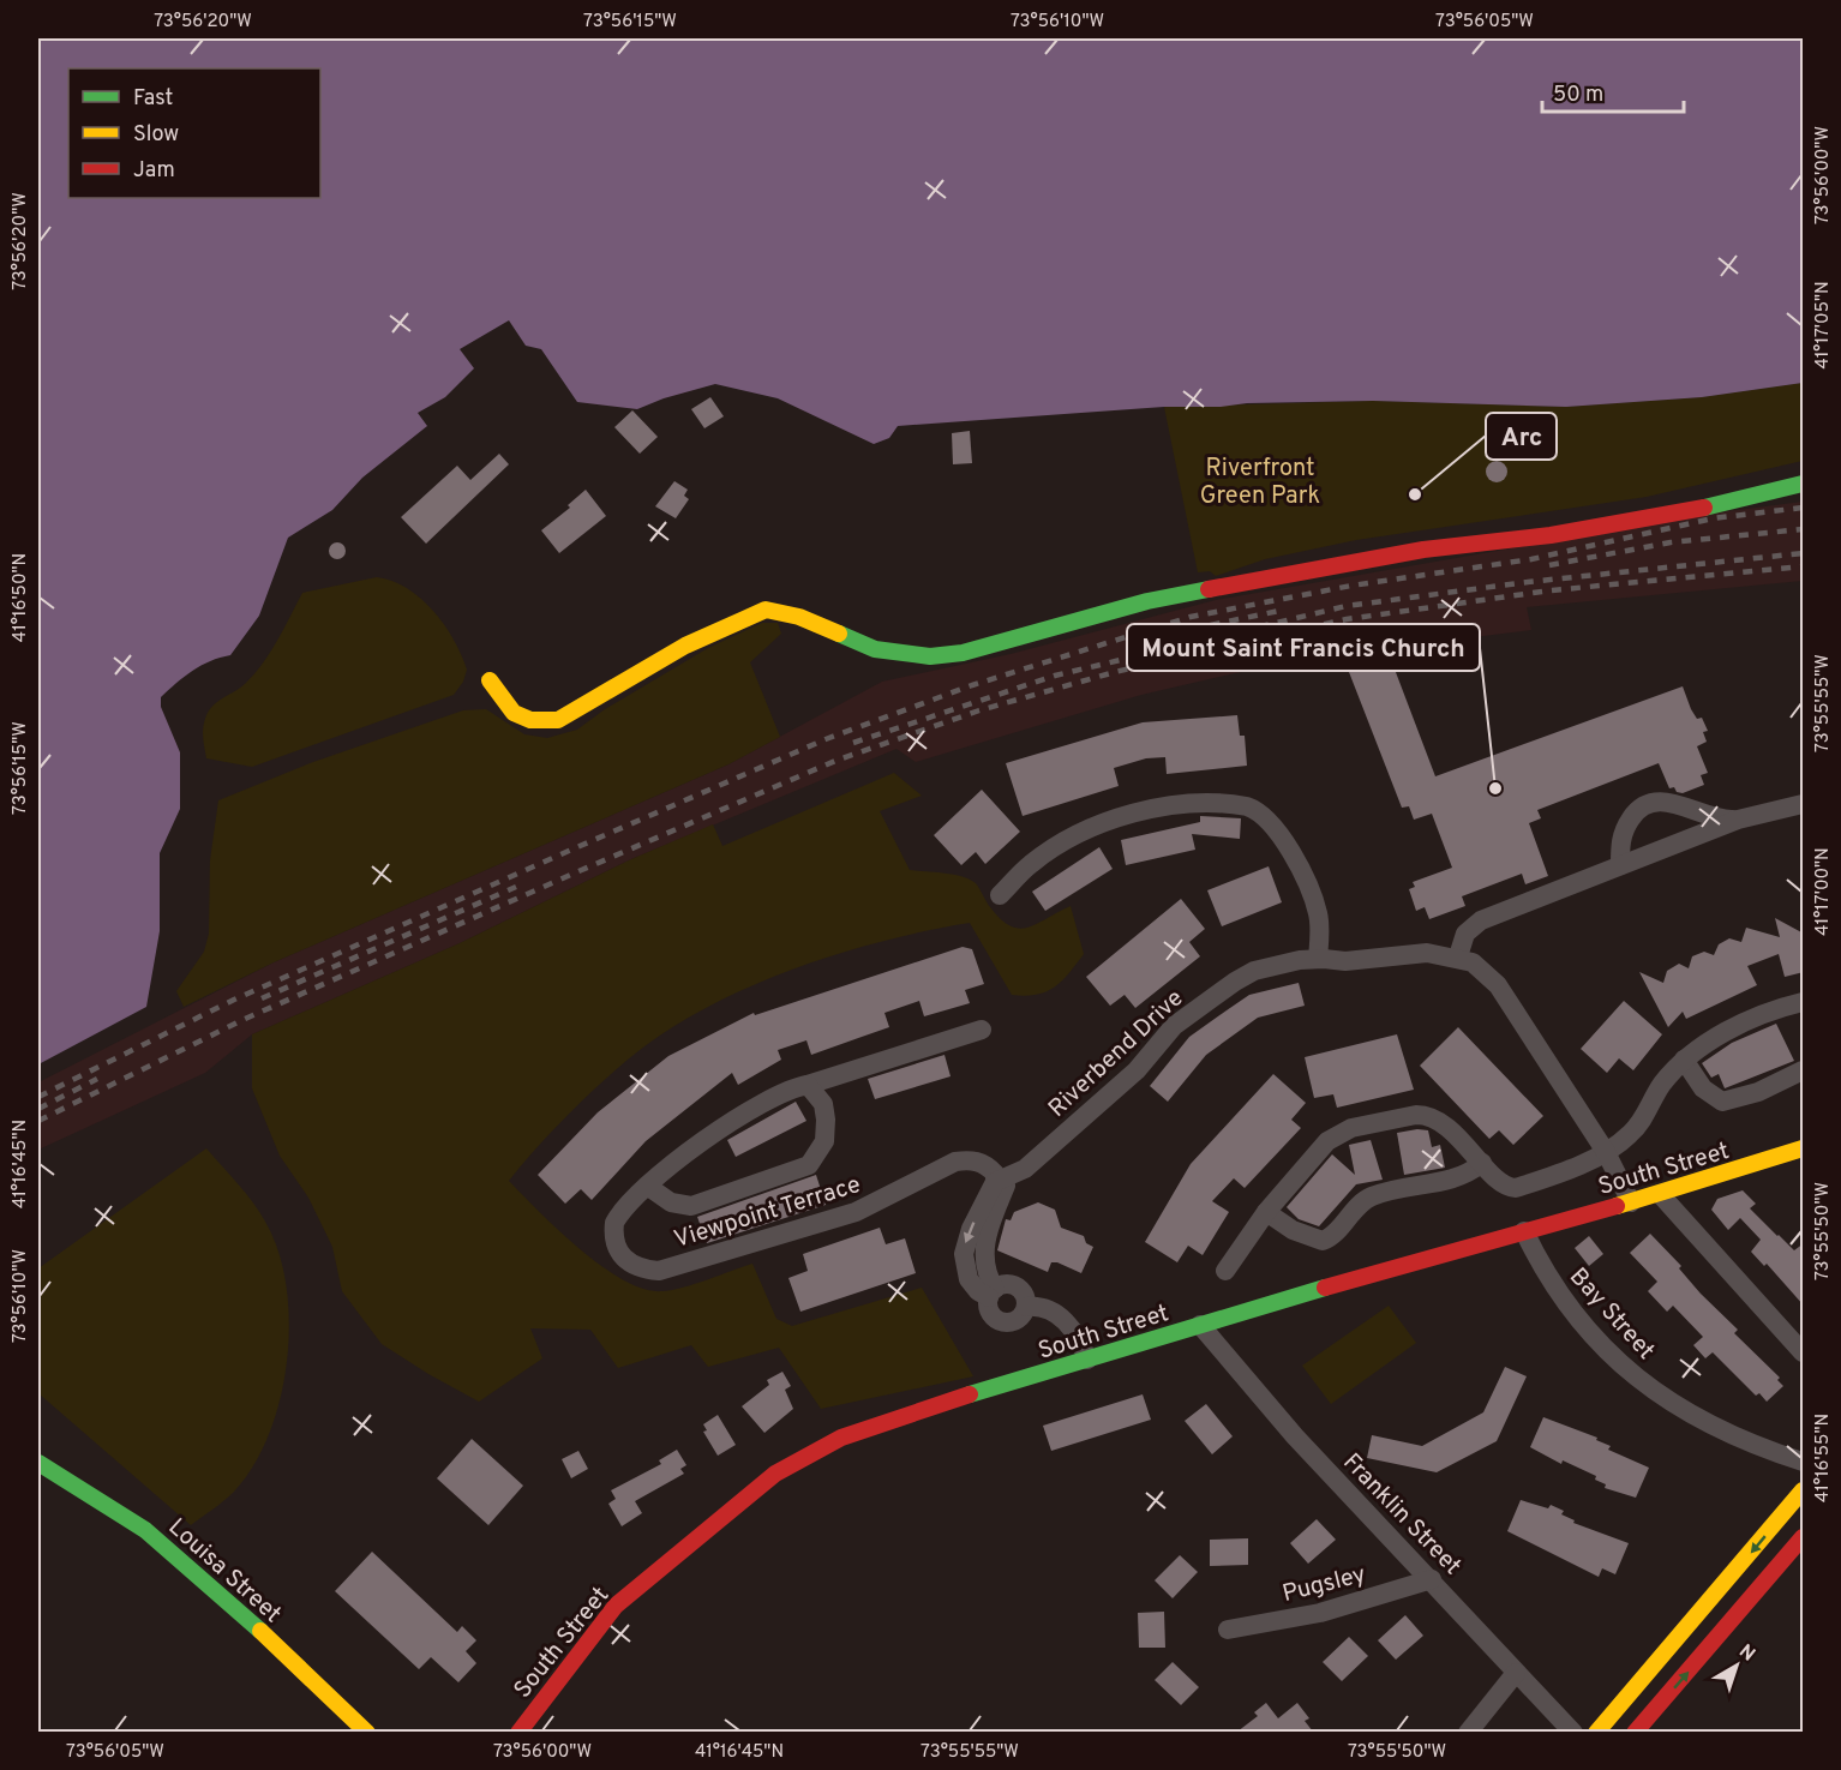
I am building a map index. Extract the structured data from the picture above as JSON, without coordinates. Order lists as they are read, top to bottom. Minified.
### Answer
{"streets":{"main road":["South Street","Louisa Street"],"street":["Riverbend Drive","Viewpoint Terrace","Bay Street","Franklin Street","Pugsley"]},"crossings":[["Riverbend Drive","South Street"],["Riverbend Drive","Viewpoint Terrace"],["South Street","Bay Street"],["South Street","Franklin Street"],["Franklin Street","Pugsley"]],"parks":["Riverfront Green Park"],"places":["Arc","Mount Saint Francis Church"],"legend":["Fast","Slow","Jam"],"scale_bar":"50 m","north":"top right","coordinates":["73°56'20\"W","73°56'15\"W","73°56'10\"W","73°56'05\"W","73°56'00\"W","41°17'05\"N","41°16'50\"N","73°55'55\"W","41°17'00\"N","41°16'45\"N","73°55'50\"W","41°16'55\"N"]}
